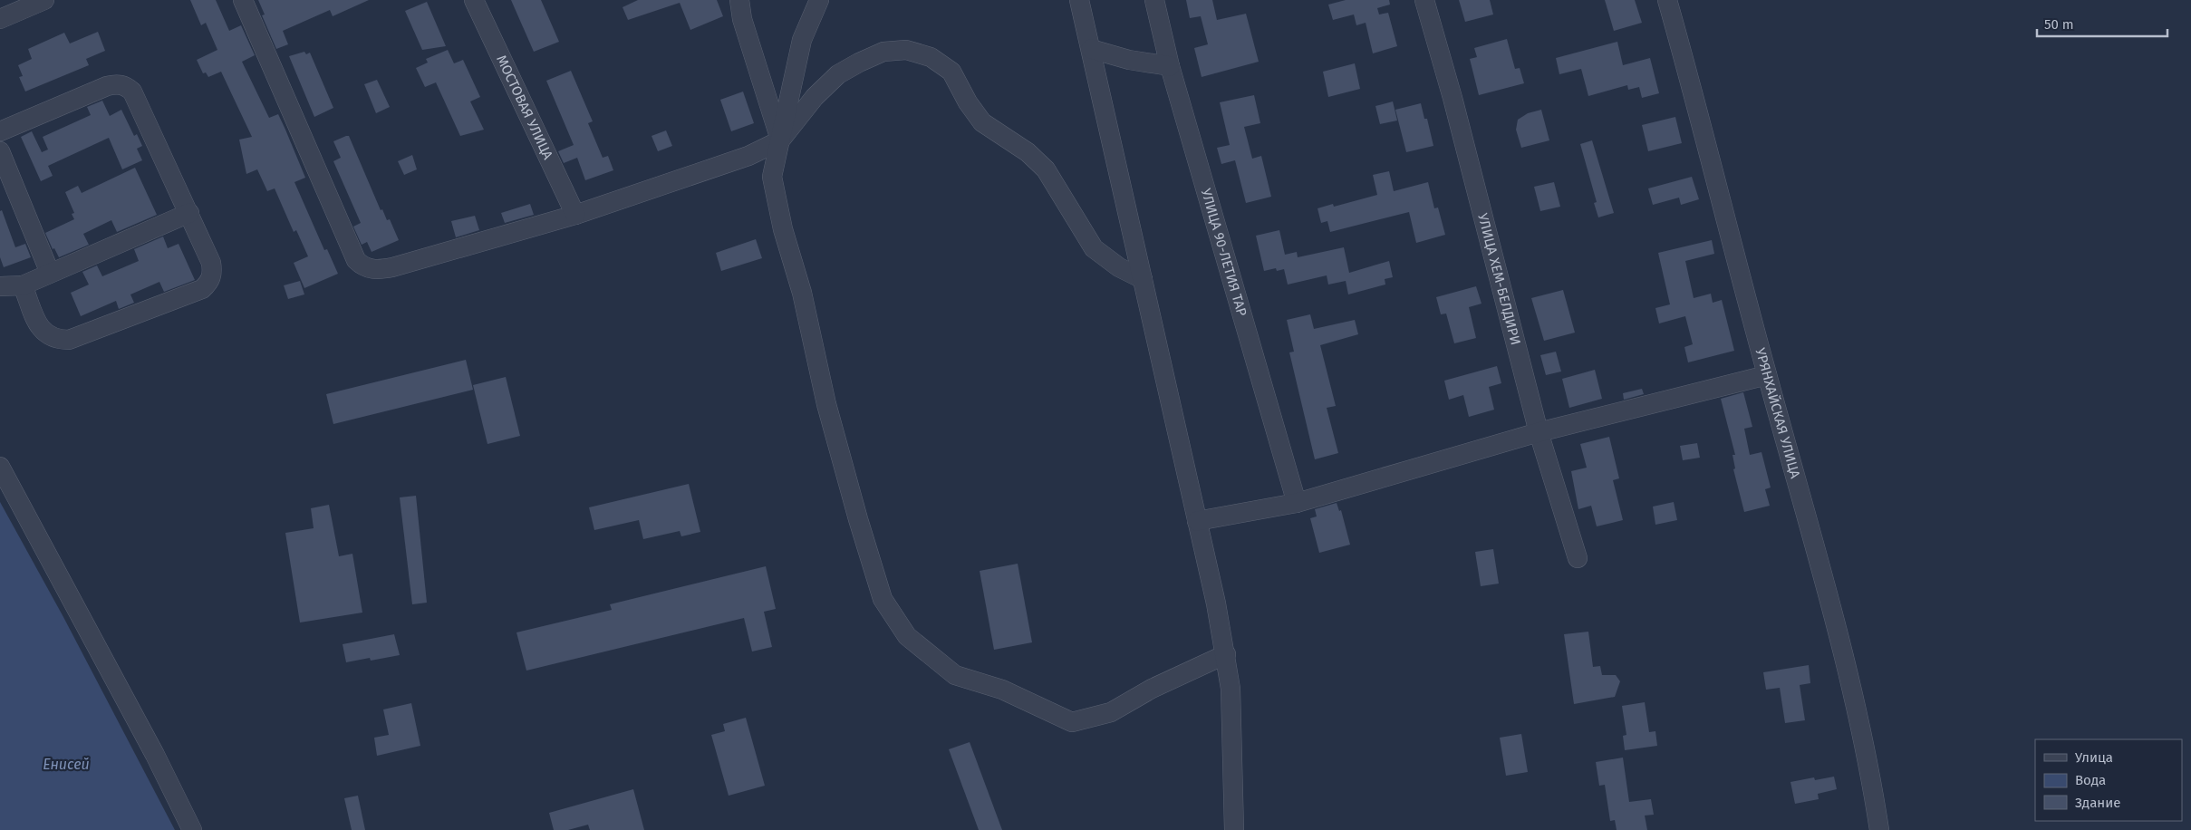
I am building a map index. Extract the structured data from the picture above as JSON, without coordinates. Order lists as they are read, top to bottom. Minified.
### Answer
{"streets":{"street":["МОСТОВАЯ УЛИЦА","УЛИЦА 90-ЛЕТИЯ ТАР","УЛИЦА ХЕМ-БЕЛДИРИ","УРЯНХАЙСКАЯ УЛИЦА"]},"water":["Енисей"],"legend":["Улица","Вода","Здание"],"scale_bar":"50 m"}
